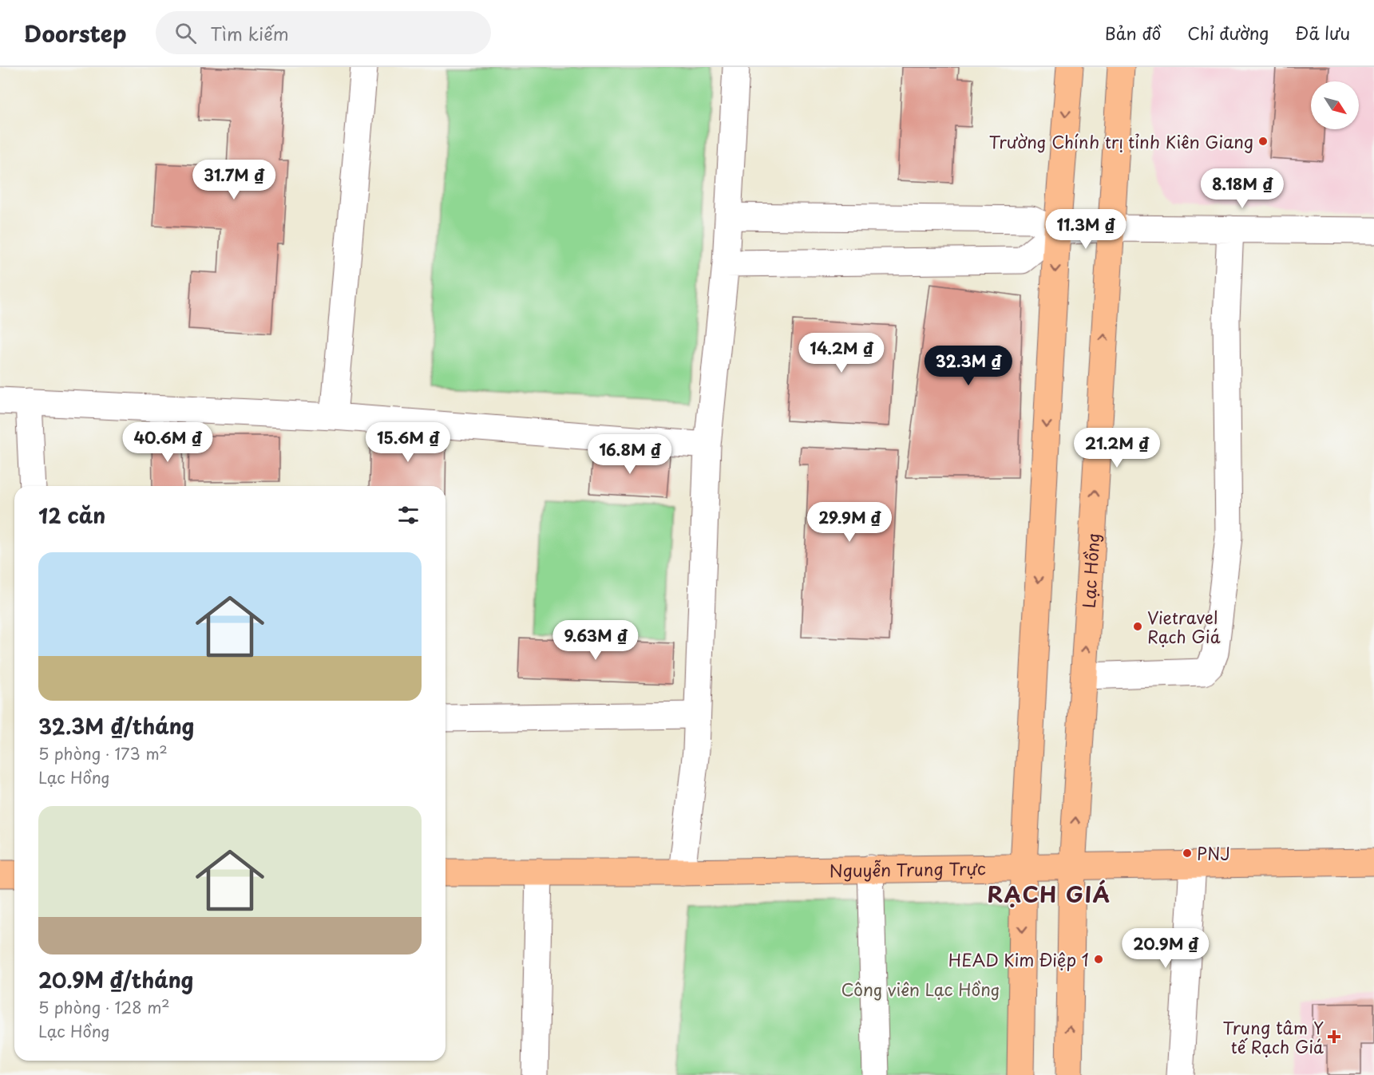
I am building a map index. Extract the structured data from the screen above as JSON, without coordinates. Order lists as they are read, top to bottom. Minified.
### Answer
{"streets":{"main road":["Lạc Hồng","Nguyễn Trung Trực"]},"crossings":[["Lạc Hồng","Nguyễn Trung Trực"]],"districts":["RẠCH GIÁ"],"parks":["Công viên Lạc Hồng"],"places":{"other":["Trường Chính trị tỉnh Kiên Giang","Vietravel Rạch Giá","PNJ","HEAD Kim Điệp 1"],"health":["Trung tâm Y tế Rạch Giá"]},"north":"bottom right","page":{"header":"Doorstep","search":"Tìm kiếm","nav":["Bản đồ","Chỉ đường","Đã lưu"],"price":["31.7M ₫","8.18M ₫","11.3M ₫","14.2M ₫","32.3M ₫","40.6M ₫","15.6M ₫","21.2M ₫","16.8M ₫","29.9M ₫","9.63M ₫","20.9M ₫"],"heading":"12 căn","list":[{"name":"32.3M ₫/tháng","note":"5 phòng · 173 m² · Lạc Hồng"},{"name":"20.9M ₫/tháng","note":"5 phòng · 128 m² · Lạc Hồng"}]}}
